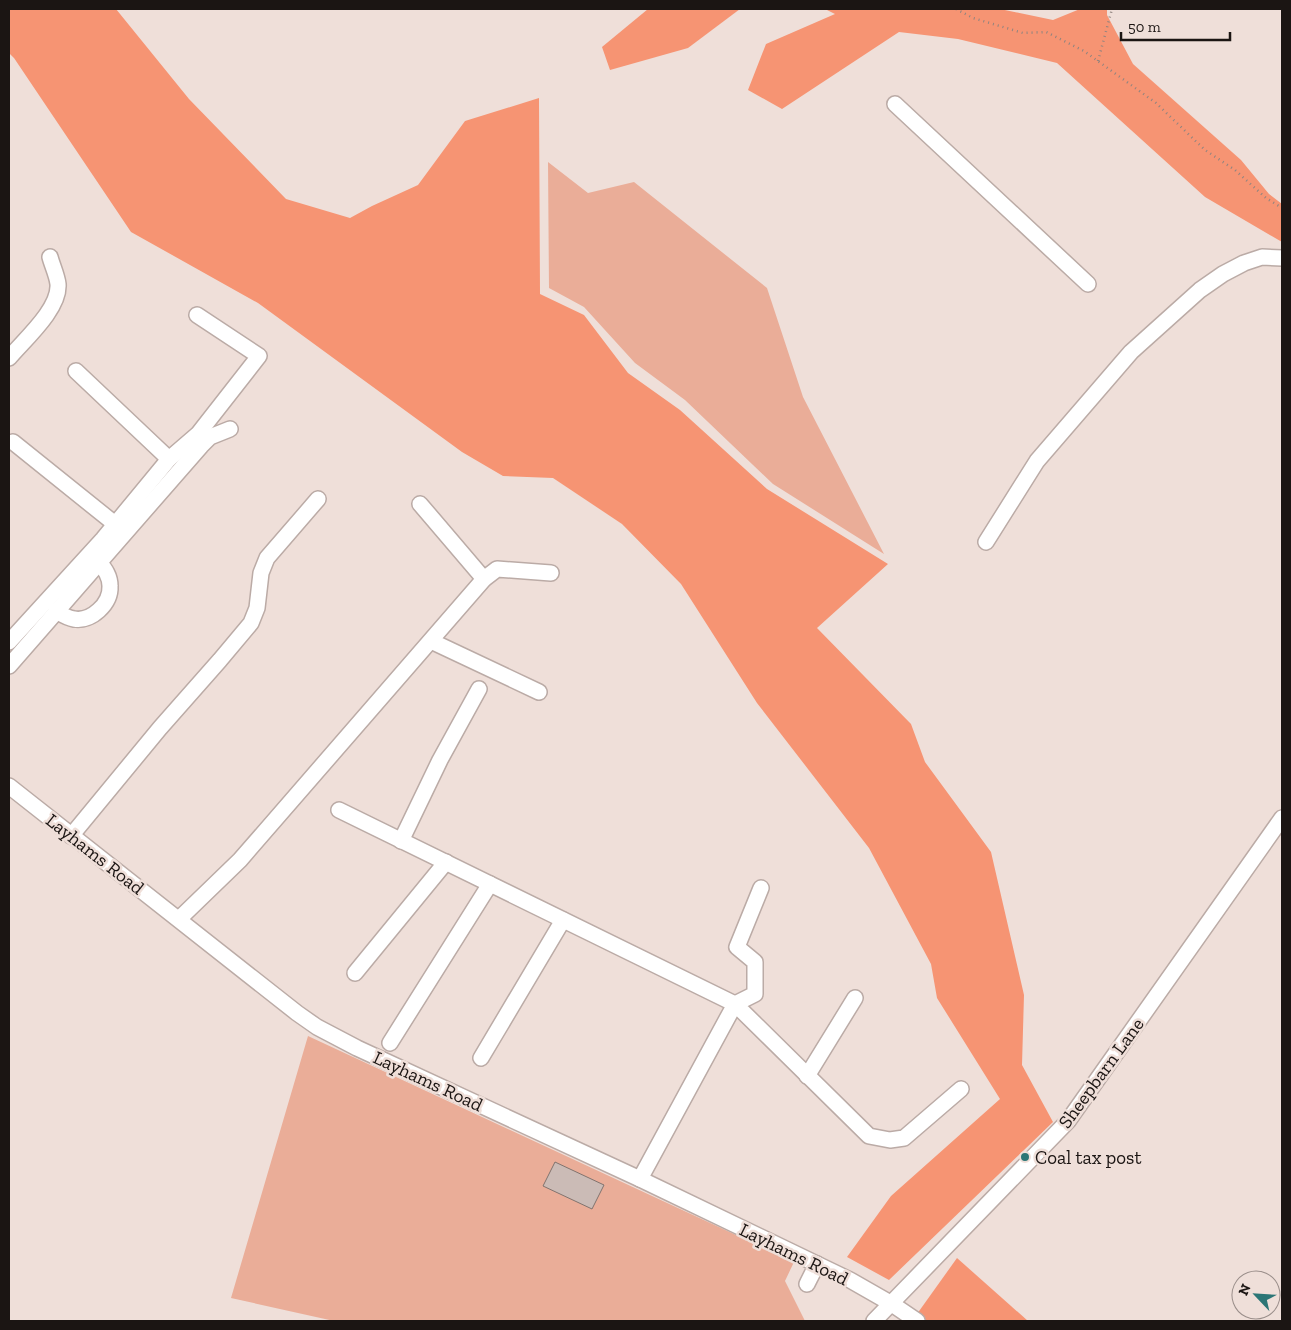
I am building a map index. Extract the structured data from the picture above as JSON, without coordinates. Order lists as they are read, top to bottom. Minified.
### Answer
{"streets":{"street":["Layhams Road","Sheepbarn Lane"]},"crossings":[["Layhams Road","Sheepbarn Lane"]],"places":["Coal tax post"],"scale_bar":"50 m","north":"top left"}
